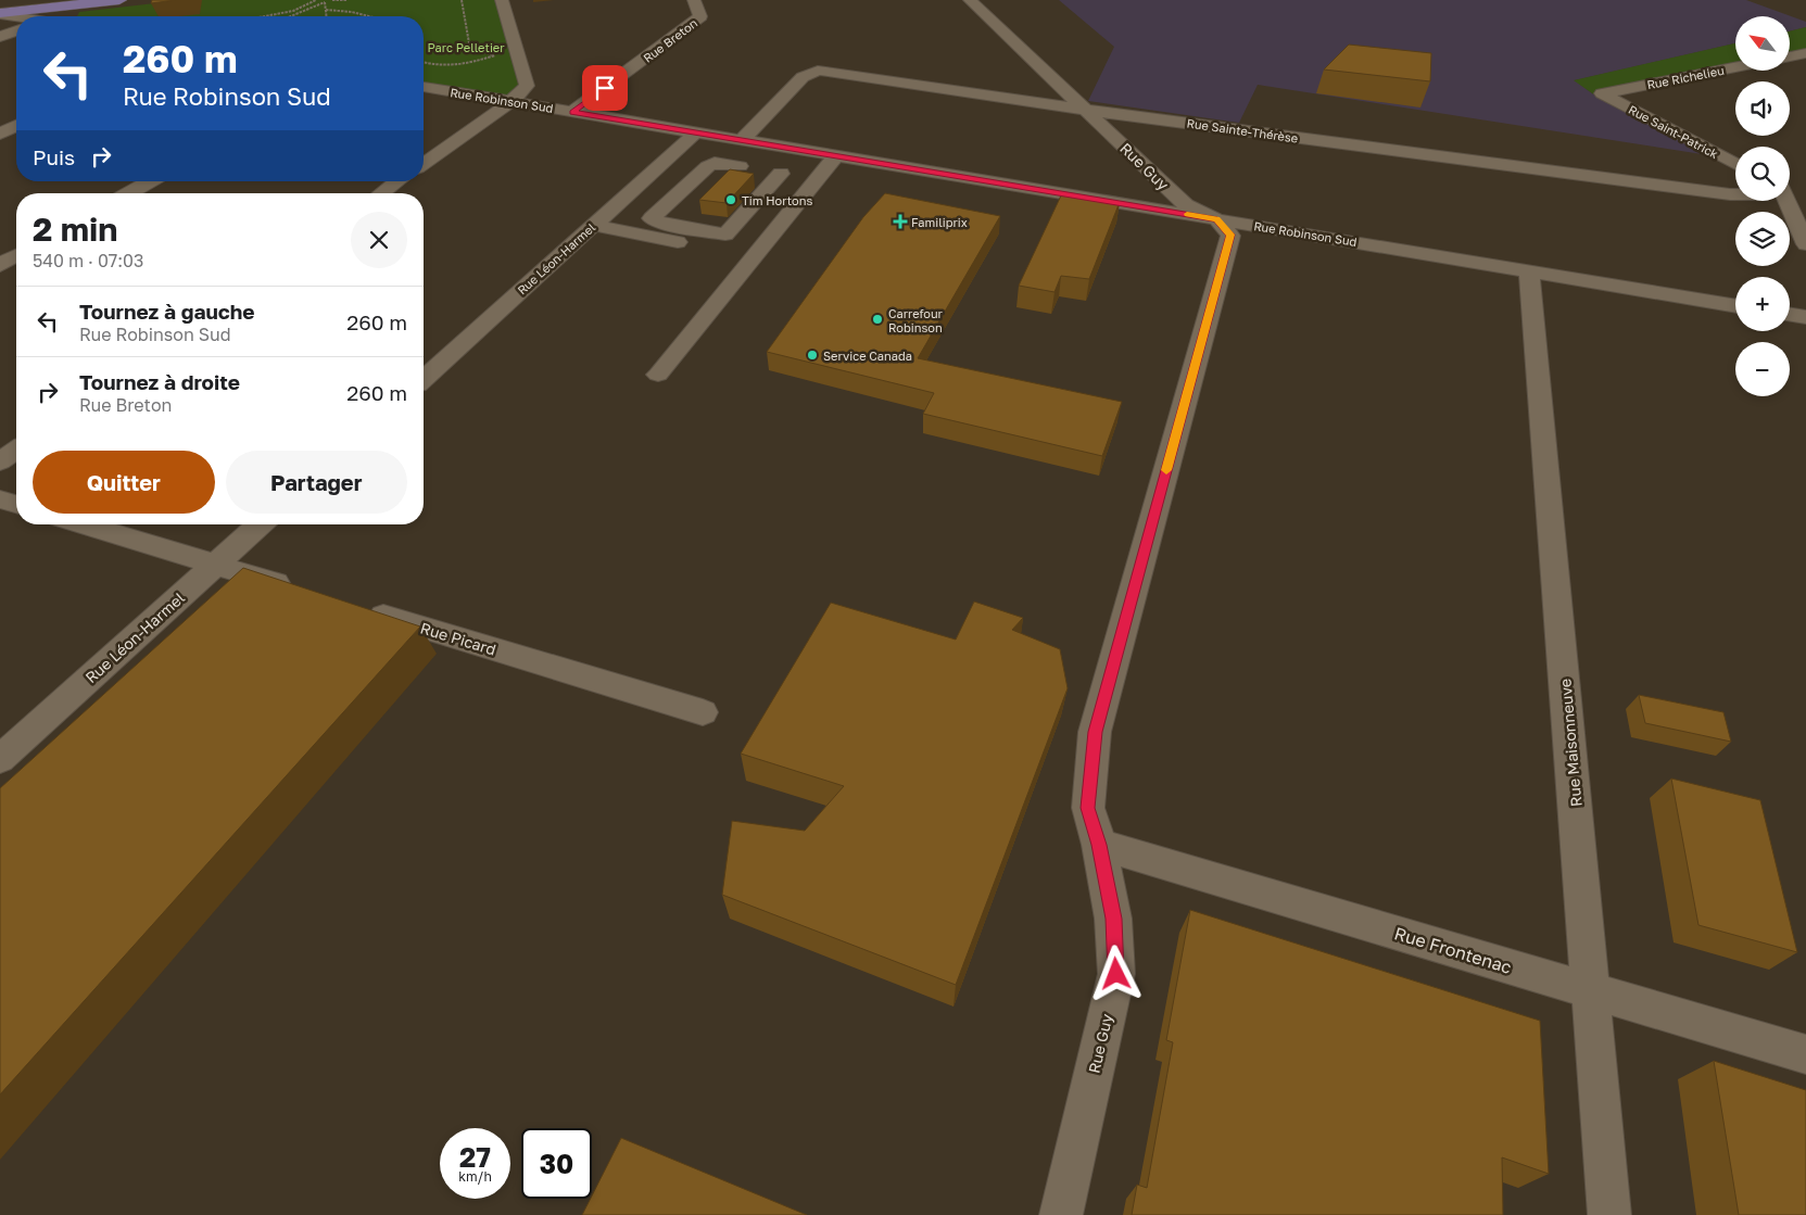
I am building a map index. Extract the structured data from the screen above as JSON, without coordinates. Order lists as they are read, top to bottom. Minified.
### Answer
{"streets":{"street":["Rue Breton","Rue Richelieu","Rue Robinson Sud","Rue Sainte-Thérèse","Rue Saint-Patrick","Rue Guy","Rue Léon-Harmel","Rue Picard","Rue Maisonneuve","Rue Frontenac"]},"crossings":[["Rue Breton","Rue Robinson Sud"],["Rue Richelieu","Rue Saint-Patrick"],["Rue Robinson Sud","Rue Sainte-Thérèse"],["Rue Robinson Sud","Rue Guy"],["Rue Robinson Sud","Rue Léon-Harmel"],["Rue Robinson Sud","Rue Maisonneuve"],["Rue Sainte-Thérèse","Rue Guy"],["Rue Guy","Rue Frontenac"],["Rue Maisonneuve","Rue Frontenac"]],"parks":["Parc Pelletier"],"places":{"other":["Tim Hortons","Carrefour Robinson","Service Canada"],"health":["Familiprix"]},"north":"top left","page":{"map_buttons":["+","−"],"turn":["260 m","Rue Robinson Sud"],"then":"Puis","heading":["2 min","540 m · 07:03"],"list":[{"name":"Tournez à gauche","note":"Rue Robinson Sud","value":"260 m"},{"name":"Tournez à droite","note":"Rue Breton","value":"260 m"}],"buttons":["Quitter","Partager"],"speed":"27 km/h","limit":"30"}}
